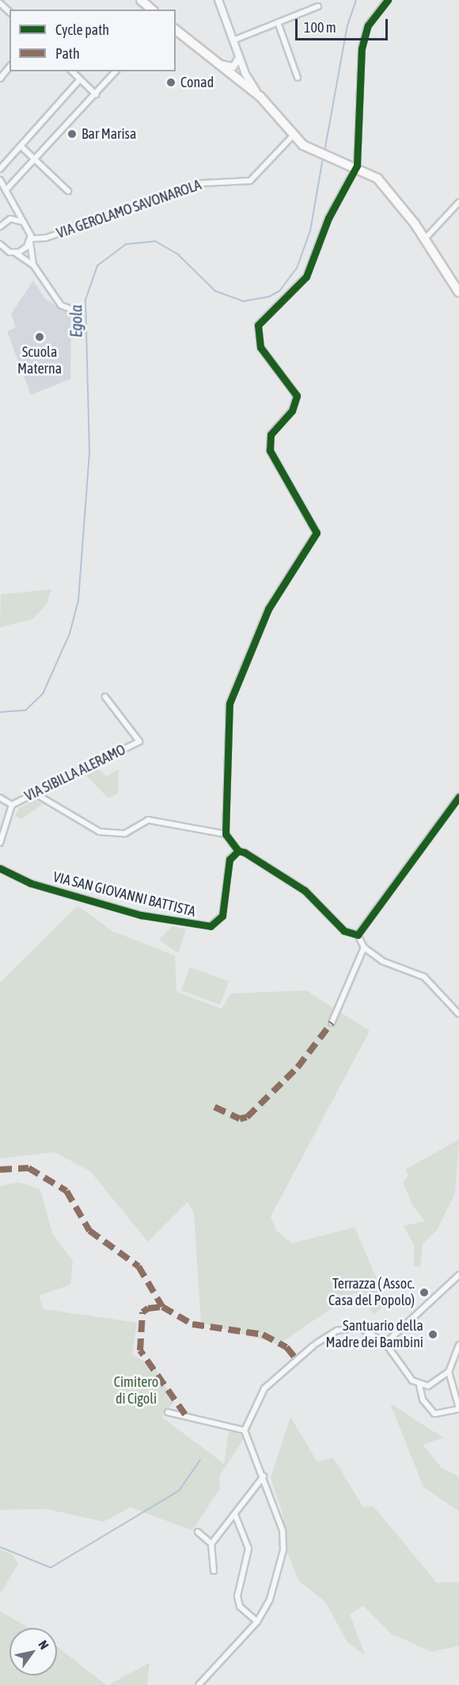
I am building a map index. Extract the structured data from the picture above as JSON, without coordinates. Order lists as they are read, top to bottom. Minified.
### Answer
{"streets":{"street":["VIA GEROLAMO SAVONAROLA","VIA SIBILLA ALERAMO","VIA SAN GIOVANNI BATTISTA"]},"water":["Egola"],"parks":["Cimitero di Cigoli"],"places":["Conad","Bar Marisa","Scuola Materna","Terrazza ( Assoc. Casa del Popolo)","Santuario della Madre dei Bambini"],"legend":["Cycle path","Path"],"scale_bar":"100 m","north":"top right"}
